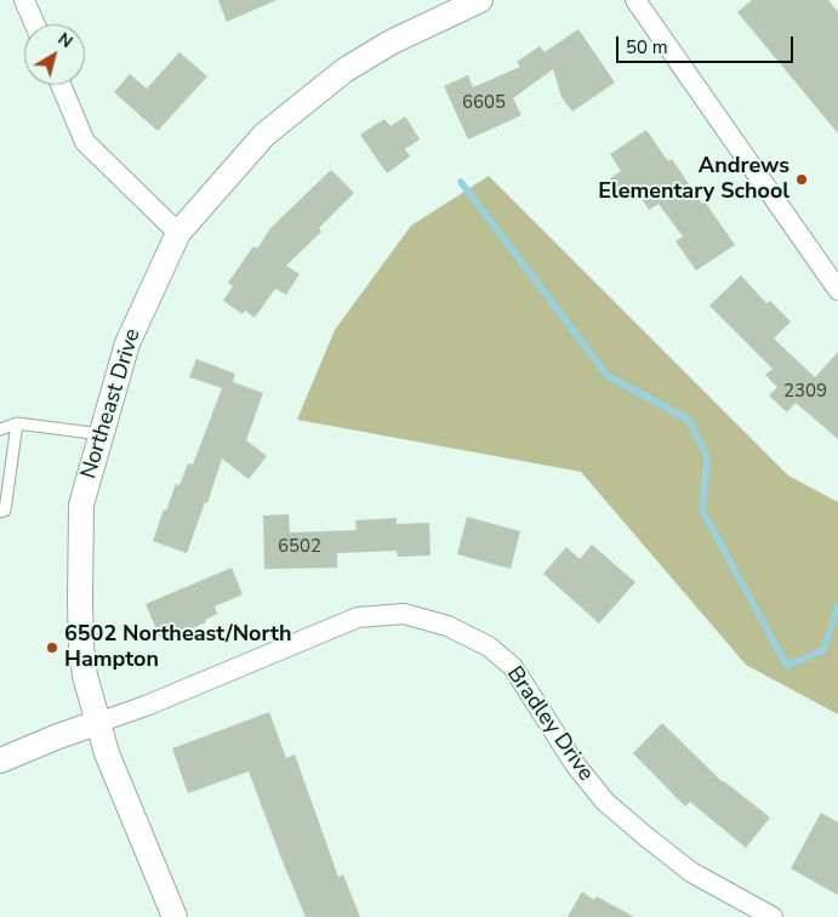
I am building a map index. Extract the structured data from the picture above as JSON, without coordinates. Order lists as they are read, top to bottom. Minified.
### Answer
{"streets":{"street":["Northeast Drive","Bradley Drive"]},"crossings":[["Northeast Drive","Bradley Drive"]],"places":["Andrews Elementary School","6502 Northeast/North Hampton"],"house_numbers":["6605","2309","6502"],"scale_bar":"50 m","north":"top right"}
